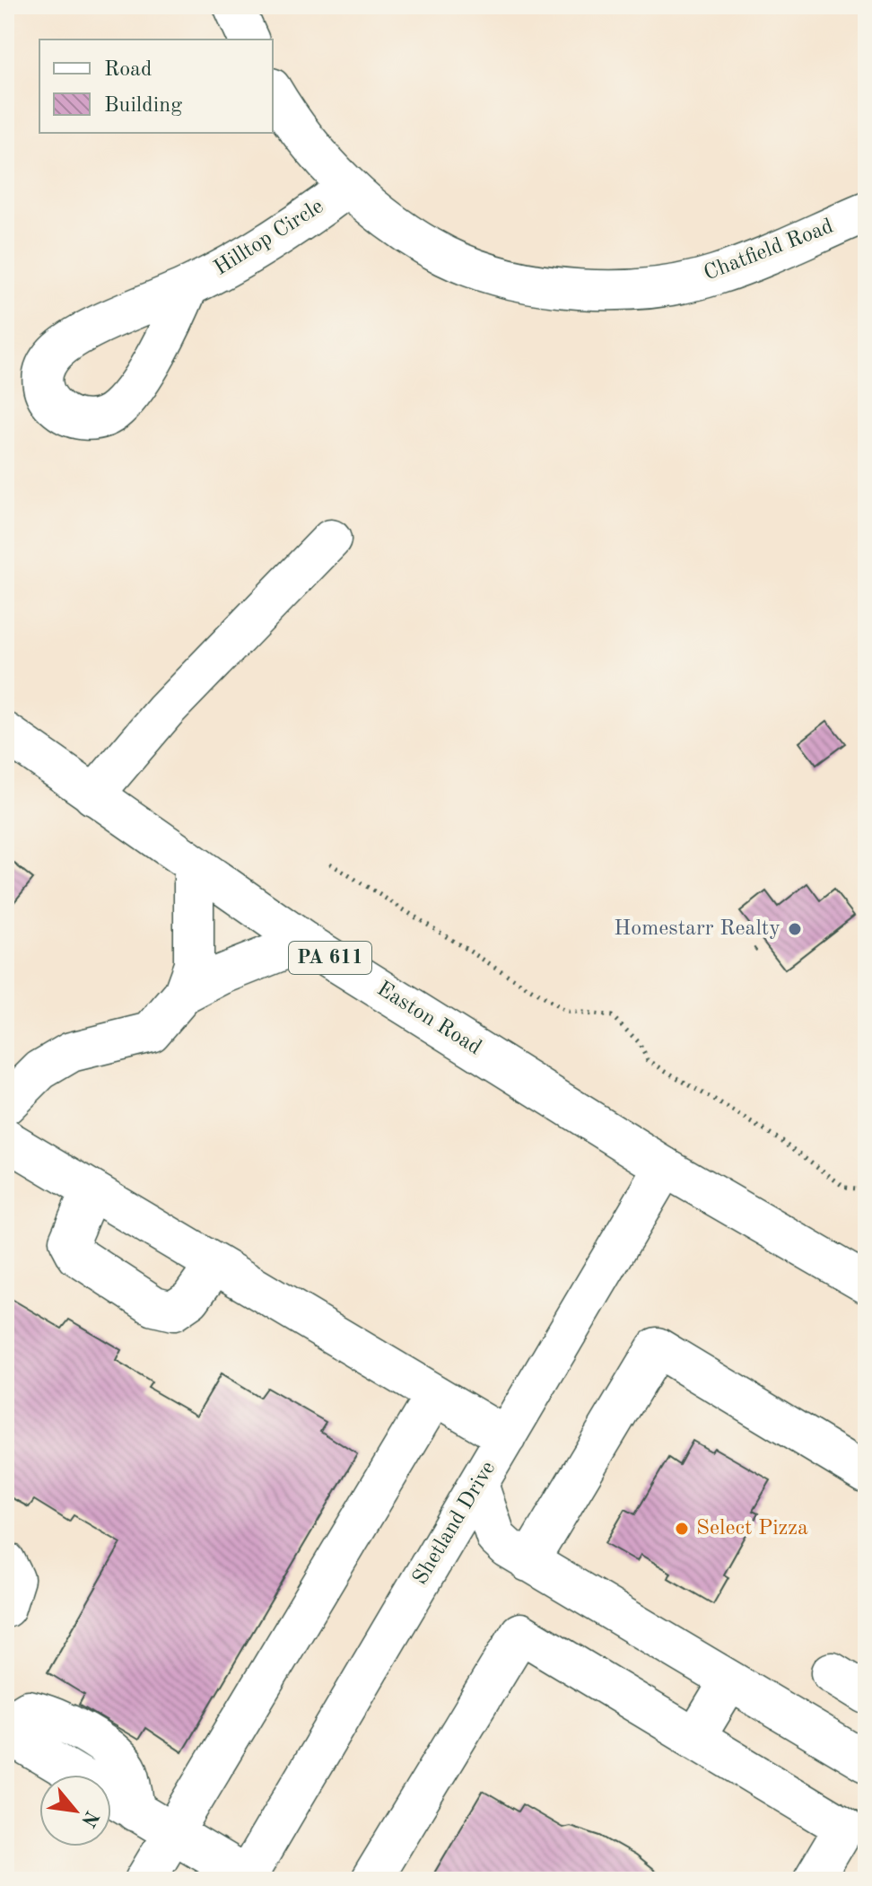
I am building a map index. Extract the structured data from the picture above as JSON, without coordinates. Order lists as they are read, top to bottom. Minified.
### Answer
{"streets":{"main road":["Hilltop Circle","Chatfield Road","PA 611","Easton Road","Shetland Drive"]},"crossings":[["Hilltop Circle","Chatfield Road"],["Easton Road","Shetland Drive"]],"places":["Homestarr Realty","Select Pizza"],"legend":["Road","Building"],"north":"bottom right"}
